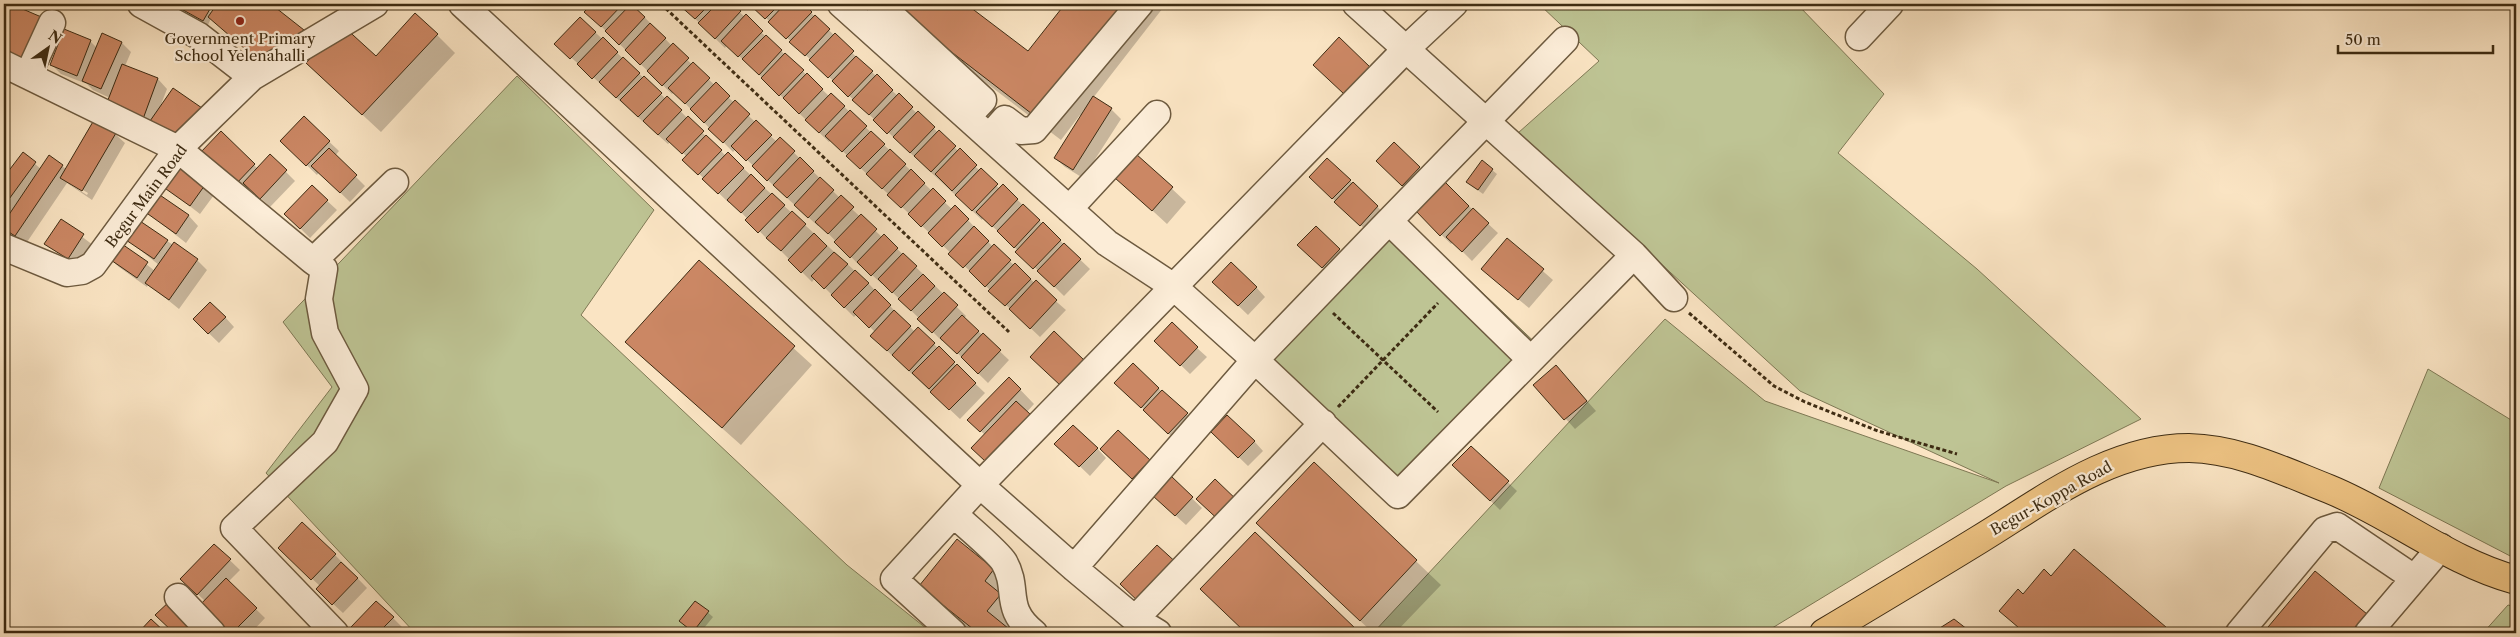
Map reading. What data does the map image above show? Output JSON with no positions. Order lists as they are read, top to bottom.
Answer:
{
  "streets": {
    "main road": ["Begur-Koppa Road"],
    "street": ["Begur Main Road"]
  },
  "places": ["Government Primary School Yelenahalli"],
  "scale_bar": "50 m",
  "north": "top right"
}
